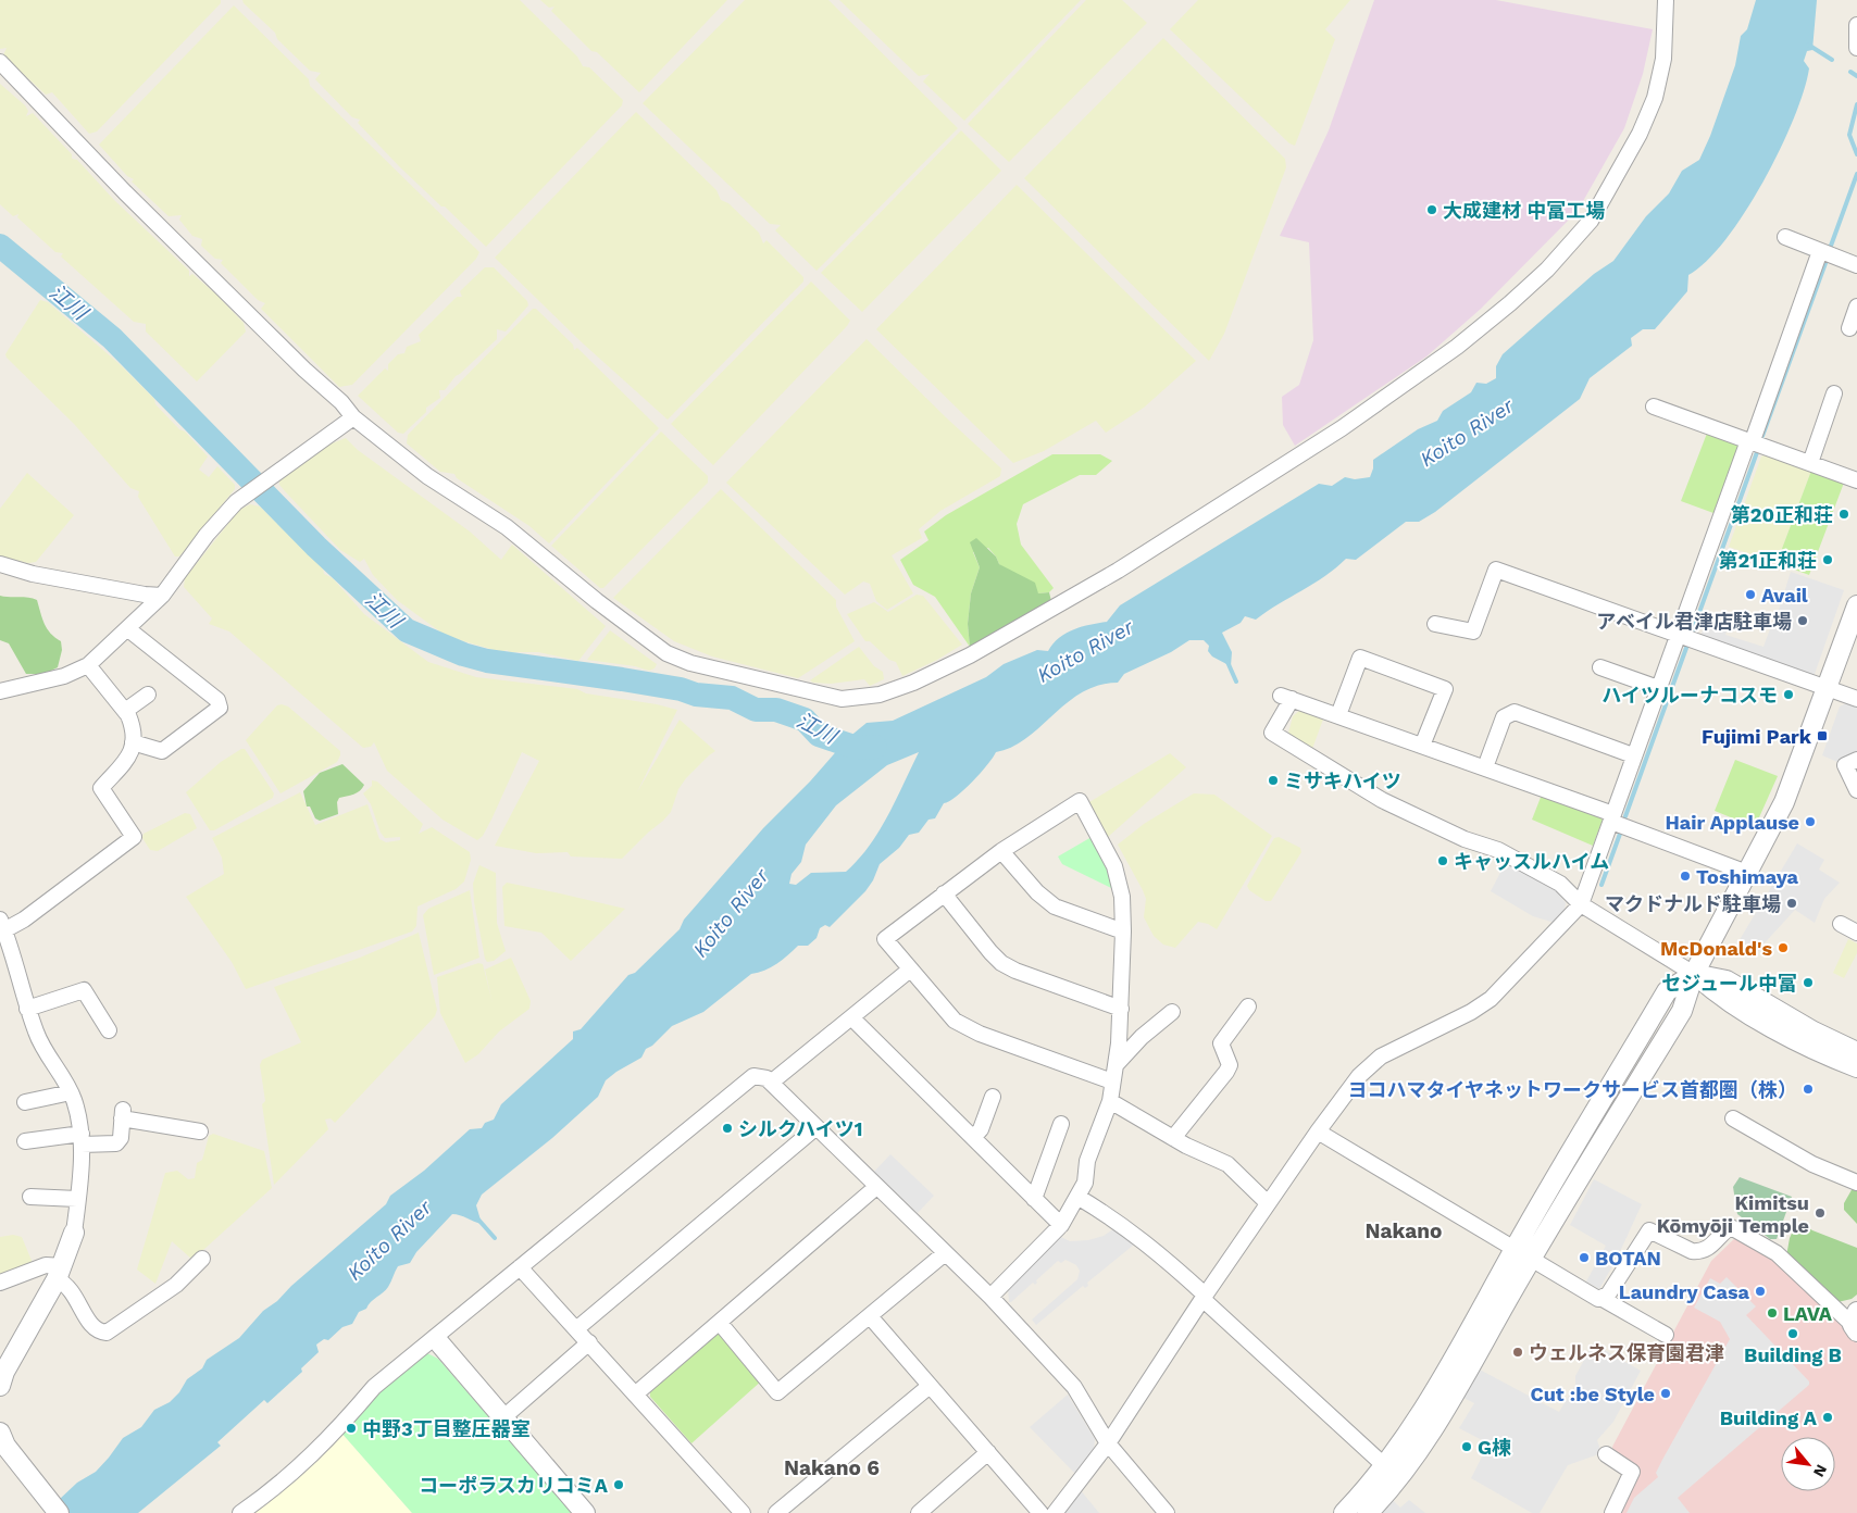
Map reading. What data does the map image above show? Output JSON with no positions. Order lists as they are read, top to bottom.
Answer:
{
  "districts": ["Nakano", "Nakano 6"],
  "water": ["江川", "Koito River"],
  "places": {
    "other": [
      "大成建材 中富工場",
      "第20正和荘",
      "第21正和荘",
      "Avail",
      "アベイル君津店駐車場",
      "ハイツルーナコスモ",
      "ミサキハイツ",
      "Hair Applause",
      "キャッスルハイム",
      "Toshimaya",
      "マクドナルド駐車場",
      "McDonald's",
      "セジュール中富",
      "ヨコハマタイヤネットワークサービス首都圏（株）",
      "シルクハイツ1",
      "Kimitsu Kōmyōji Temple",
      "BOTAN",
      "Laundry Casa",
      "LAVA",
      "Building B",
      "ウェルネス保育園君津",
      "Cut :be Style",
      "Building A",
      "中野3丁目整圧器室",
      "G棟",
      "コーポラスカリコミA"
    ],
    "transit": ["Fujimi Park"]
  },
  "north": "bottom right"
}
